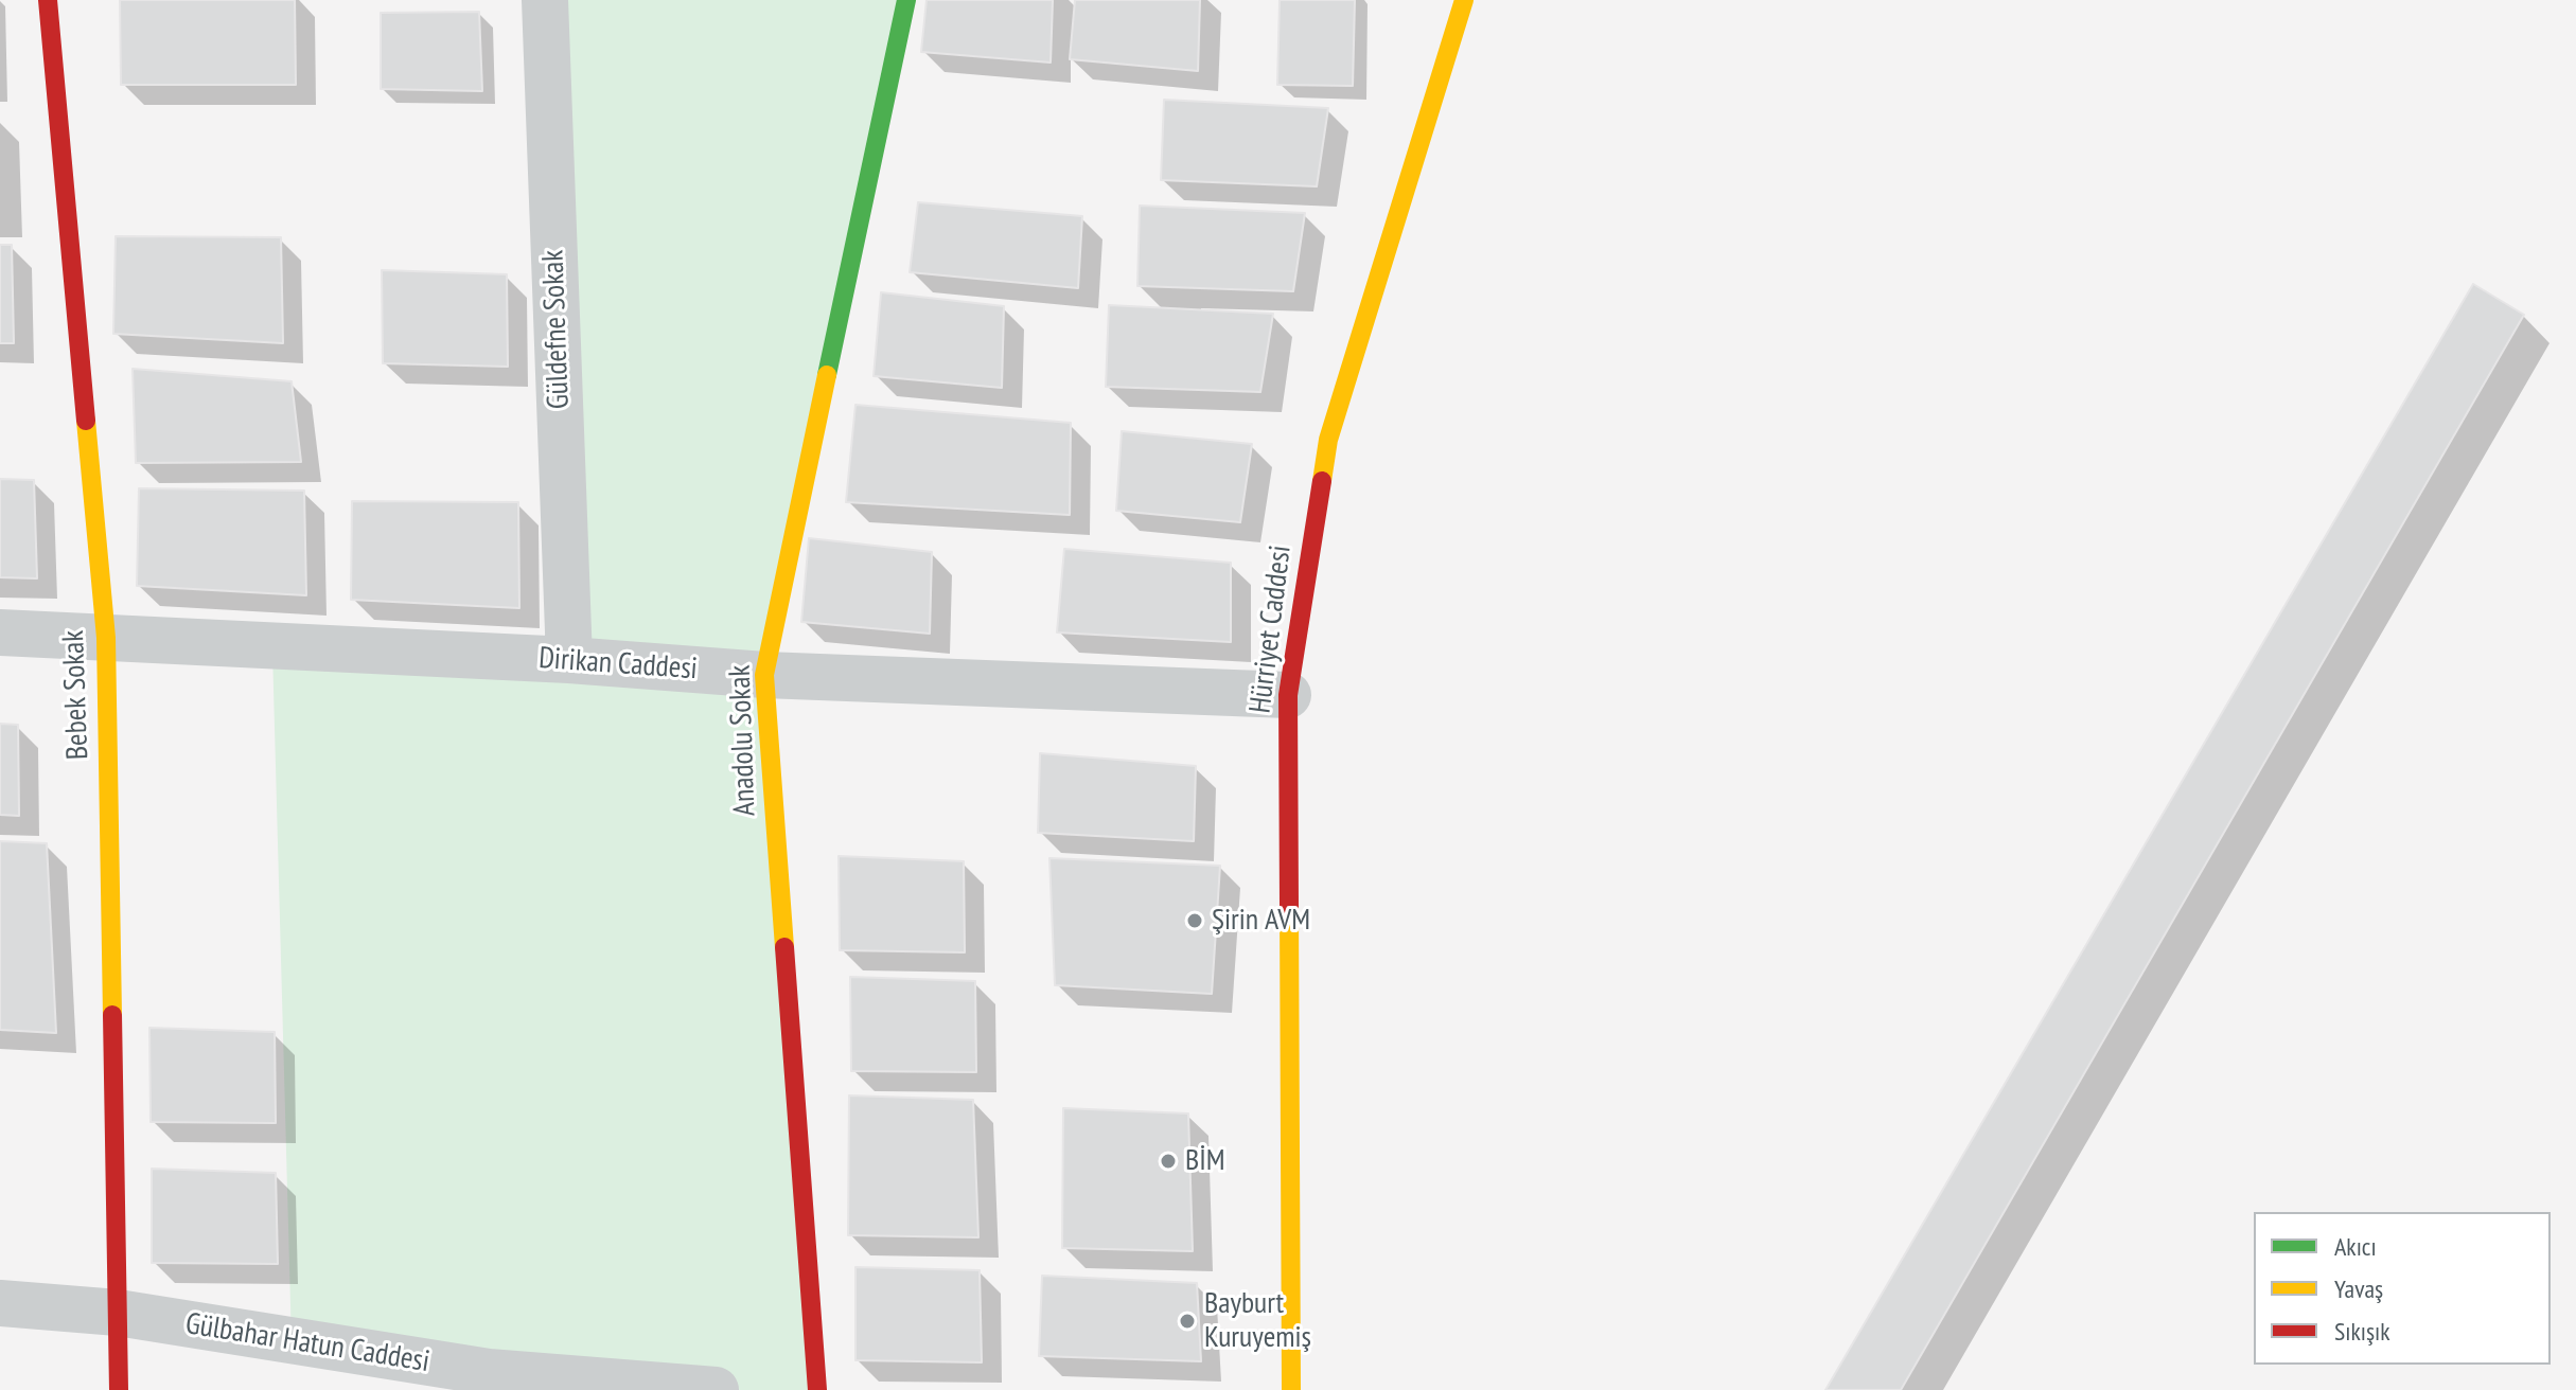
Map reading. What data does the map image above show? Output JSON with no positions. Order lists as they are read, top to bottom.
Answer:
{
  "streets": {
    "street": [
      "Güldefne Sokak",
      "Hürriyet Caddesi",
      "Dirikan Caddesi",
      "Bebek Sokak",
      "Anadolu Sokak",
      "Gülbahar Hatun Caddesi"
    ]
  },
  "crossings": [
    ["Güldefne Sokak", "Dirikan Caddesi"],
    ["Hürriyet Caddesi", "Dirikan Caddesi"],
    ["Dirikan Caddesi", "Bebek Sokak"],
    ["Dirikan Caddesi", "Anadolu Sokak"],
    ["Bebek Sokak", "Gülbahar Hatun Caddesi"]
  ],
  "places": ["Şirin AVM", "BİM", "Bayburt Kuruyemiş"],
  "legend": ["Akıcı", "Yavaş", "Sıkışık"]
}
